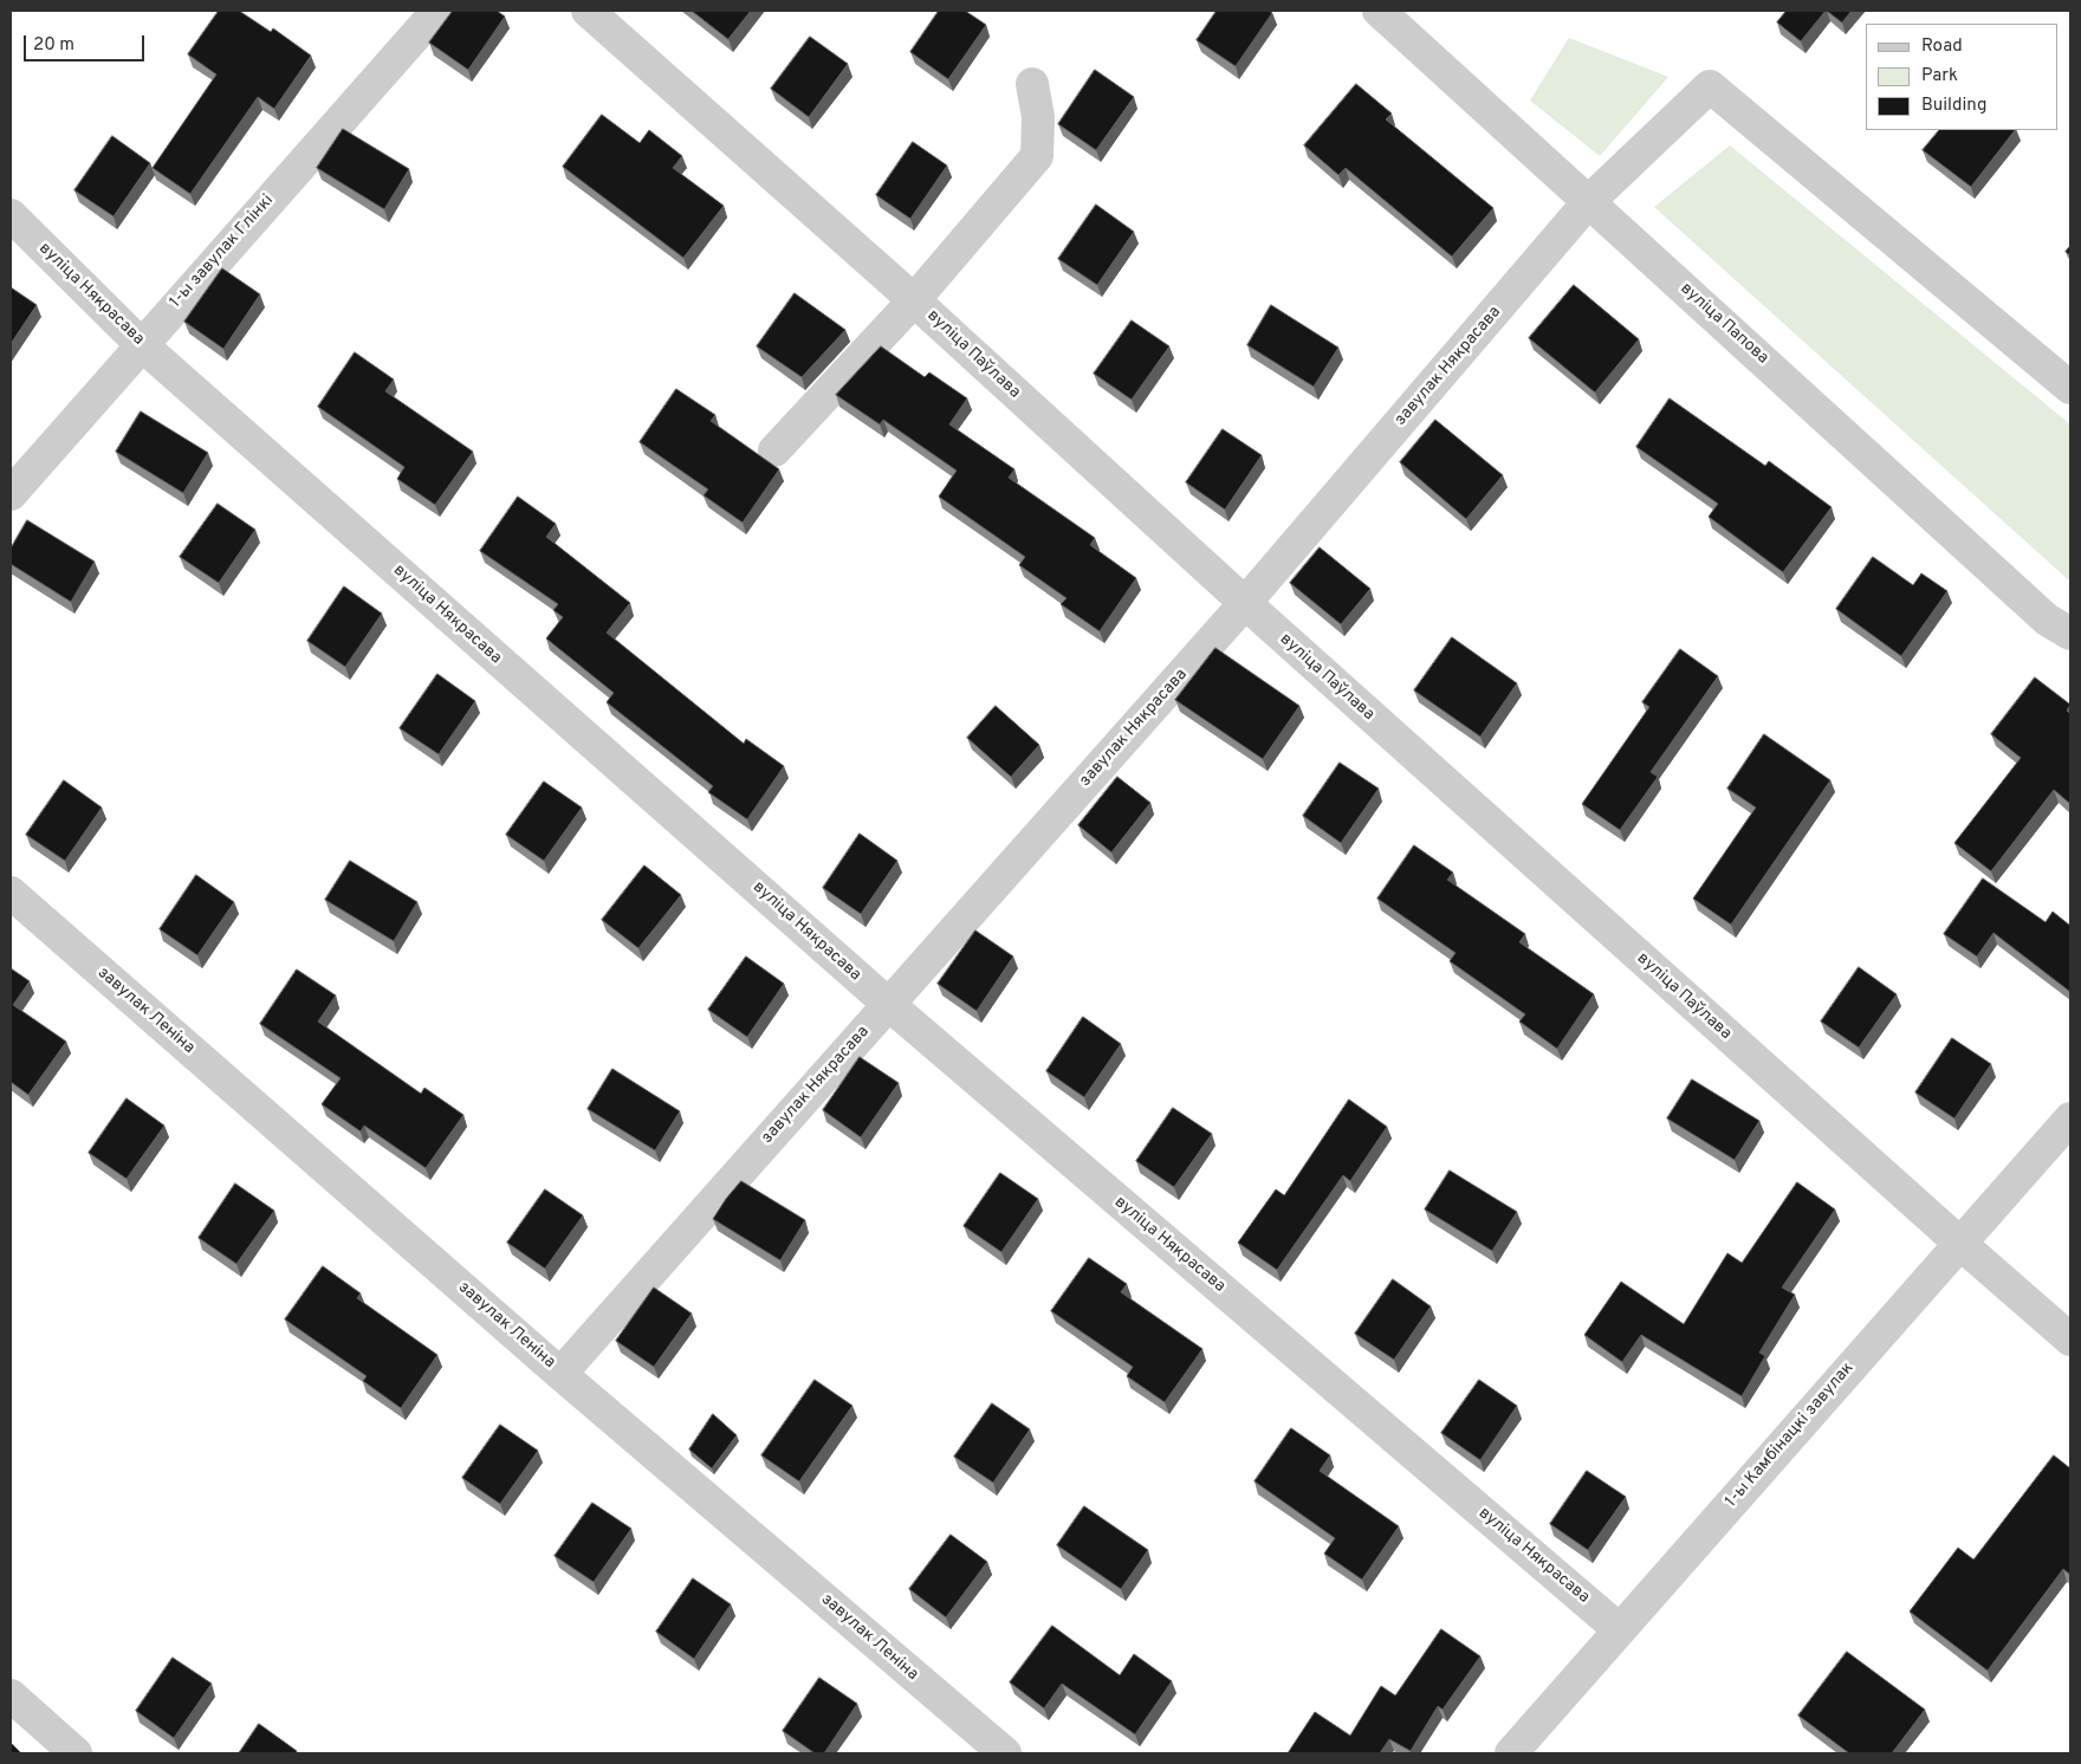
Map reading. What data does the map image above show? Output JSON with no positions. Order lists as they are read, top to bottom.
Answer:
{
  "streets": {
    "street": [
      "1-ы завулак Глінкі",
      "вуліца Някрасава",
      "вуліца Папова",
      "вуліца Паўлава",
      "завулак Някрасава",
      "завулак Леніна",
      "1-ы Камбінацкі завулак"
    ]
  },
  "crossings": [
    ["1-ы завулак Глінкі", "вуліца Някрасава"],
    ["вуліца Някрасава", "завулак Някрасава"],
    ["вуліца Някрасава", "1-ы Камбінацкі завулак"],
    ["вуліца Папова", "завулак Някрасава"],
    ["вуліца Паўлава", "завулак Някрасава"],
    ["вуліца Паўлава", "1-ы Камбінацкі завулак"],
    ["завулак Някрасава", "завулак Леніна"]
  ],
  "legend": ["Road", "Park", "Building"],
  "scale_bar": "20 m"
}
